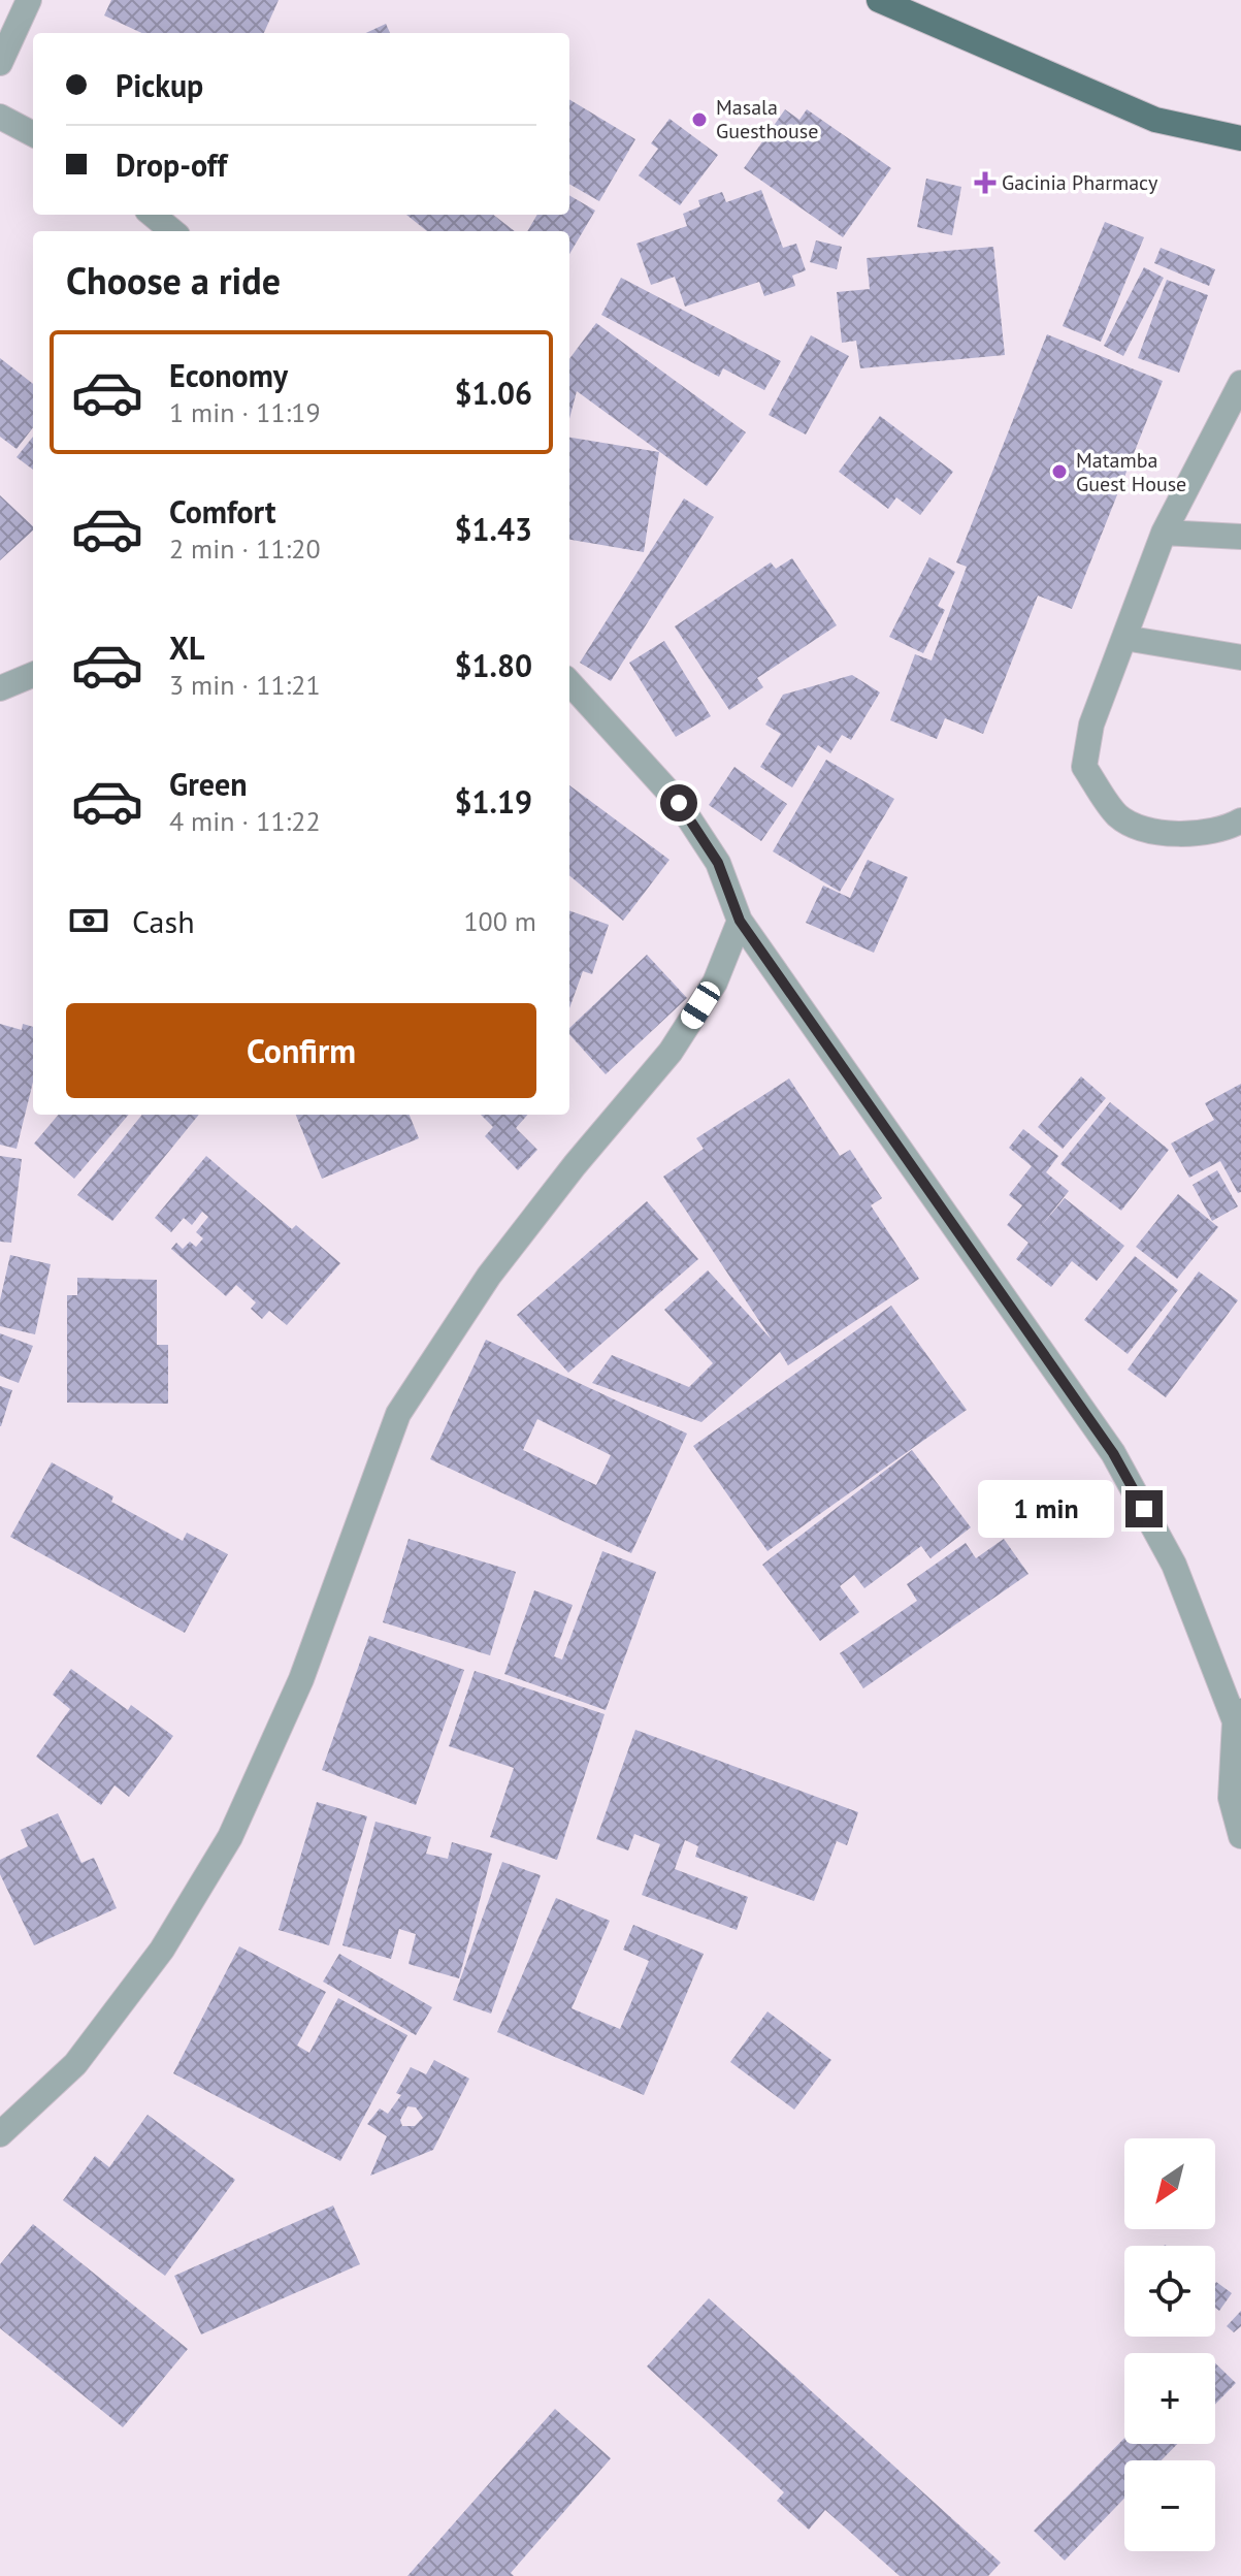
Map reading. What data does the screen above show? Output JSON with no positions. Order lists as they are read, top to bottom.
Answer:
{
  "places": {
    "other": ["Masala Guesthouse", "Matamba Guest House"],
    "health": ["Gacinia Pharmacy"]
  },
  "north": "bottom left",
  "page": {
    "banner": ["Pickup", "Drop-off"],
    "heading": "Choose a ride",
    "list": [
      {
        "name": "Economy",
        "note": "1 min · 11:19",
        "value": "$1.06"
      },
      {
        "name": "Comfort",
        "note": "2 min · 11:20",
        "value": "$1.43"
      },
      {
        "name": "XL",
        "note": "3 min · 11:21",
        "value": "$1.80"
      },
      {
        "name": "Green",
        "note": "4 min · 11:22",
        "value": "$1.19"
      }
    ],
    "pay": ["Cash", "100 m"],
    "buttons": "Confirm",
    "bubble": "1 min",
    "map_buttons": ["+", "−"]
  }
}
